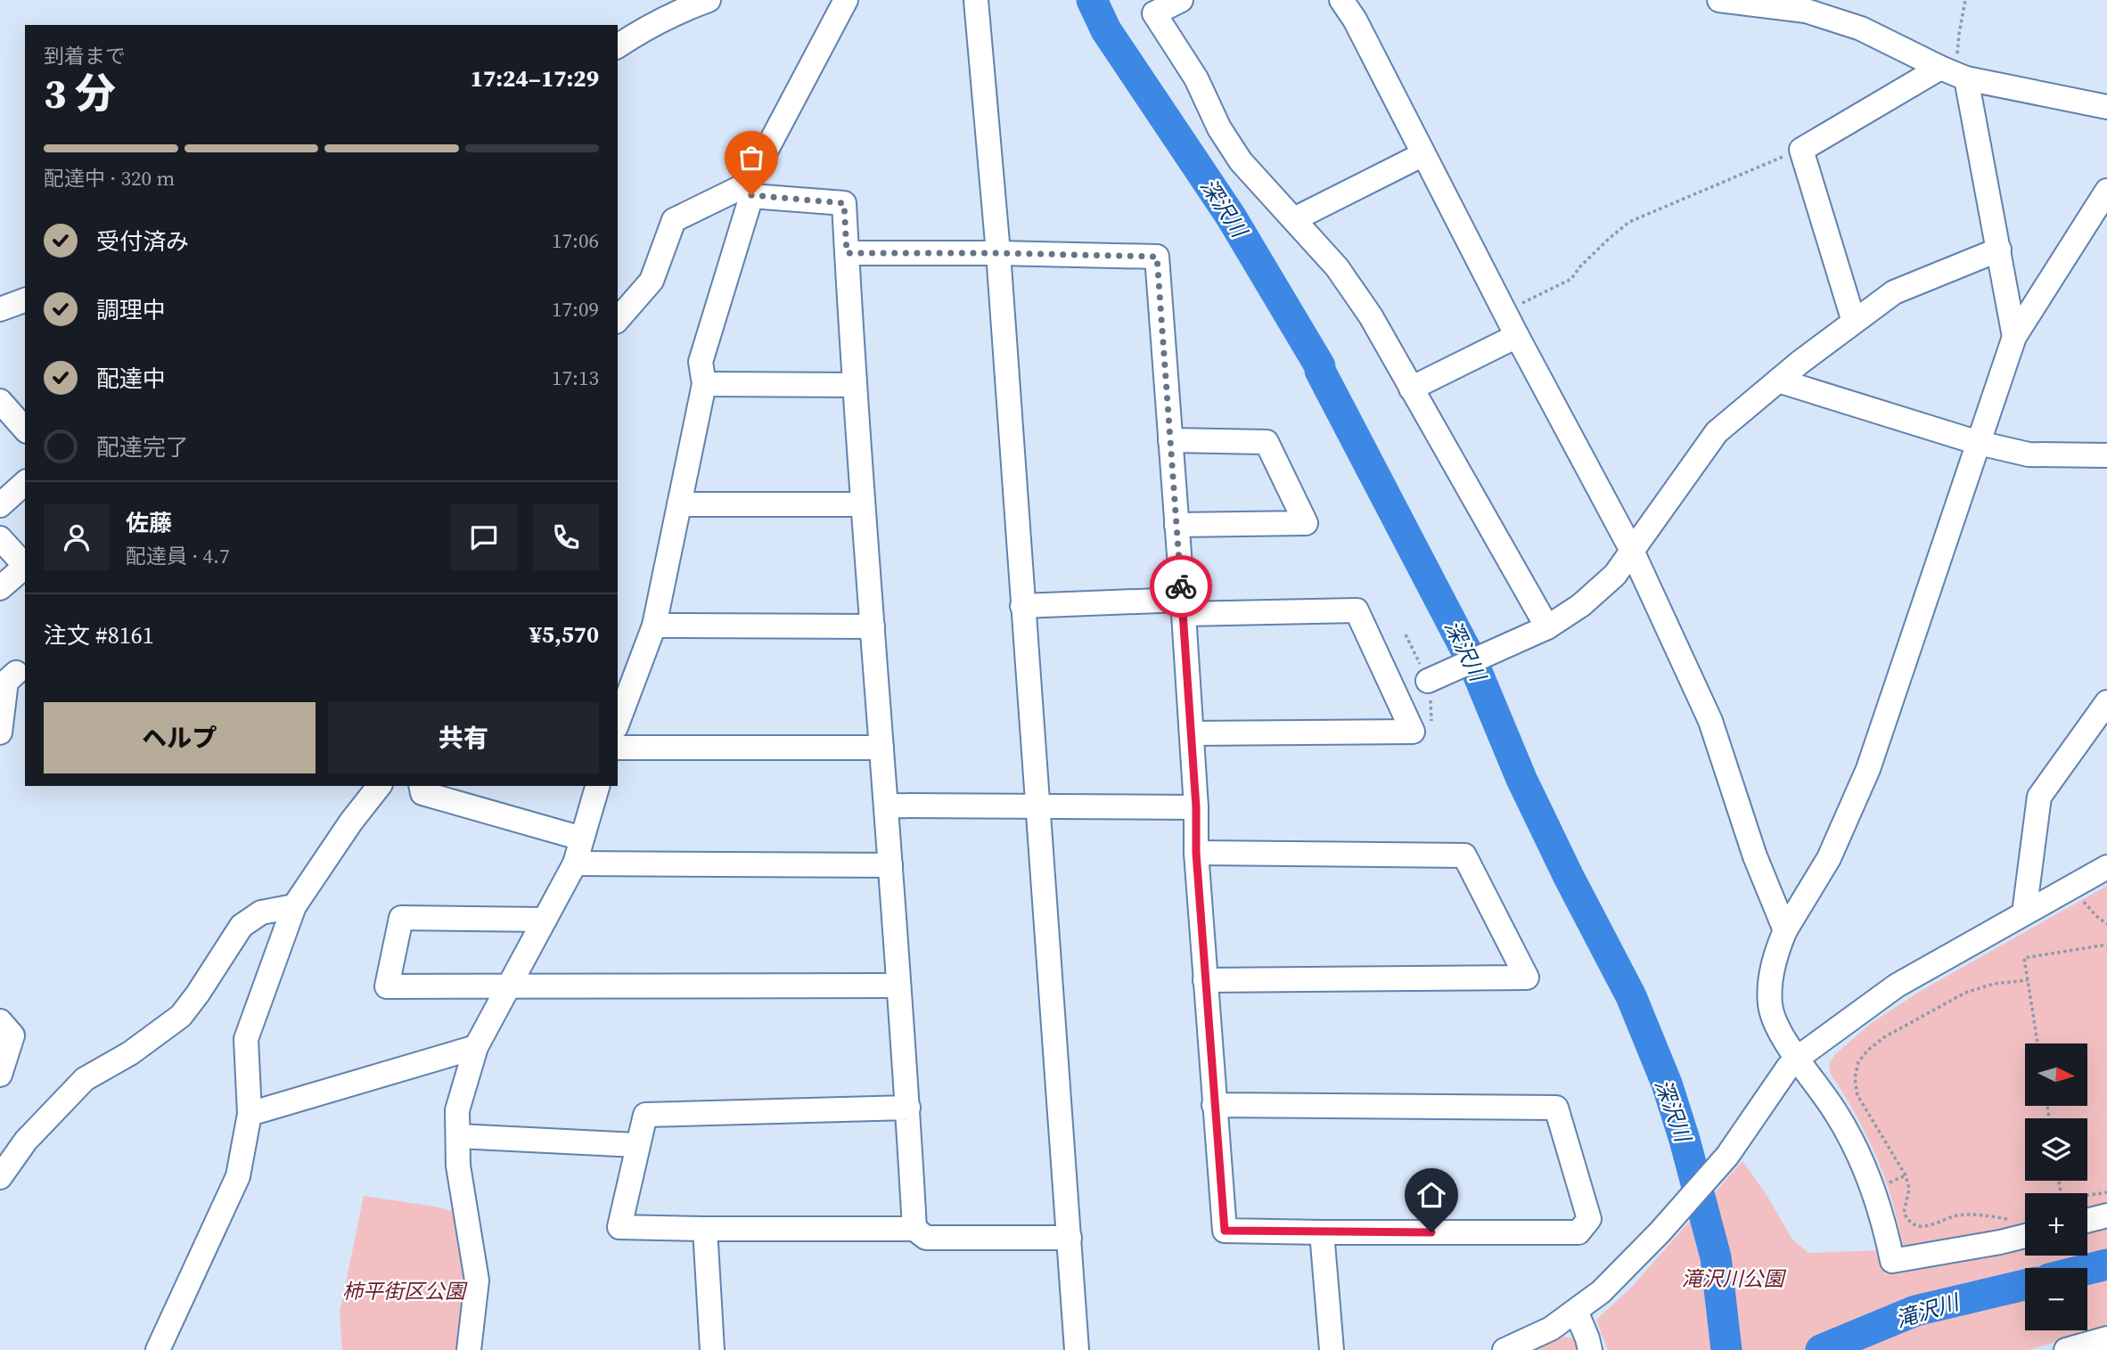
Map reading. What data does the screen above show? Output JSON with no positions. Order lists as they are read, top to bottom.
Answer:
{
  "water": ["深沢川", "滝沢川"],
  "parks": ["滝沢川公園", "柿平街区公園"],
  "north": "right",
  "page": {
    "heading": ["3 分", "到着まで", "17:24–17:29"],
    "panel": [
      "佐藤",
      "配達員 · 4.7",
      "注文 #8161",
      "¥5,570"
    ],
    "bar": "配達中 · 320 m",
    "list": [
      ["受付済み", "17:06"],
      ["調理中", "17:09"],
      ["配達中", "17:13"],
      "配達完了"
    ],
    "buttons": ["ヘルプ", "共有"],
    "map_buttons": ["+", "−"]
  }
}
